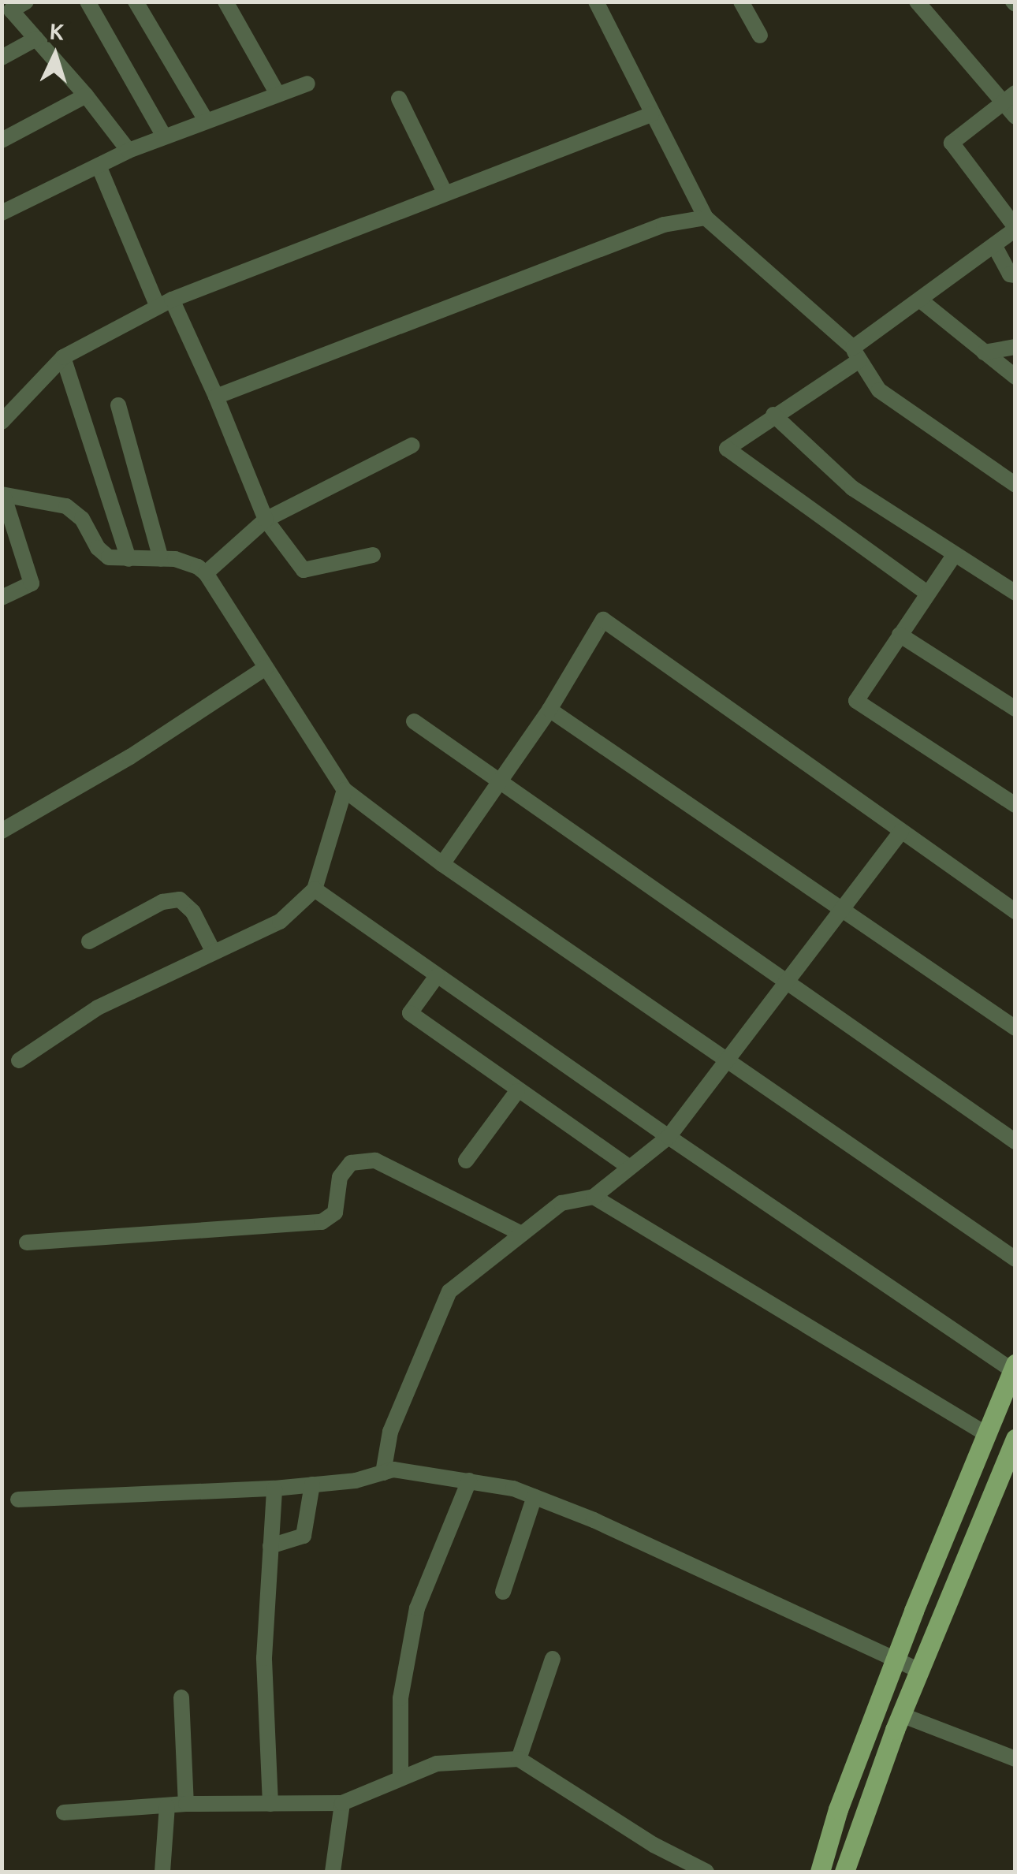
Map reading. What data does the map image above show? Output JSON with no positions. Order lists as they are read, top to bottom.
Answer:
{
  "north": "top"
}
